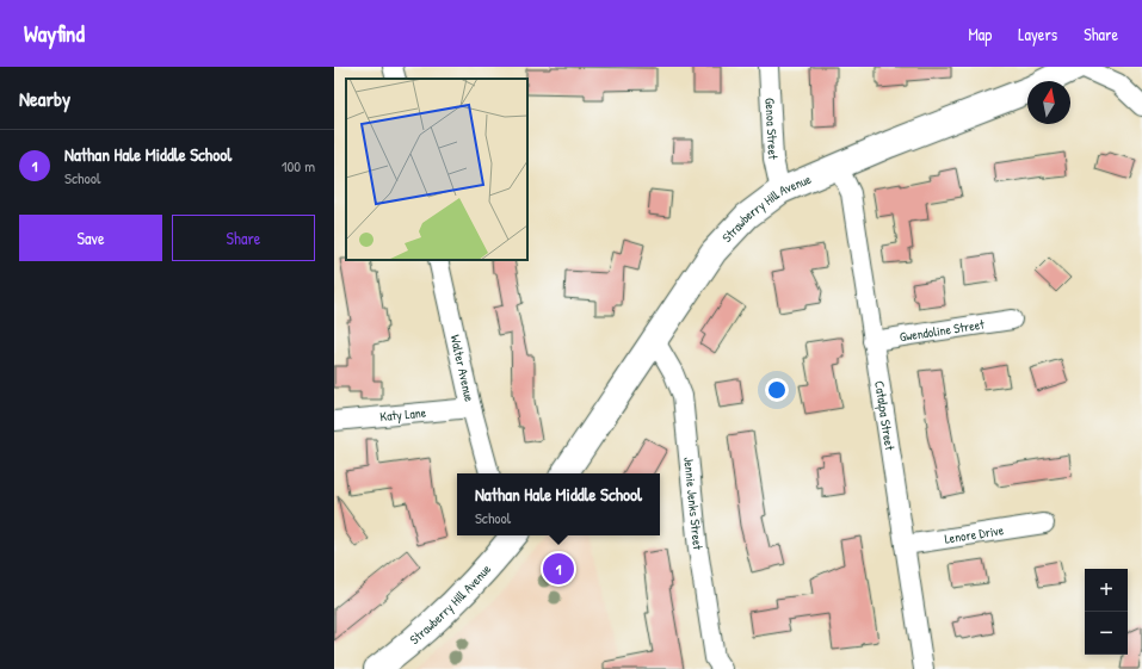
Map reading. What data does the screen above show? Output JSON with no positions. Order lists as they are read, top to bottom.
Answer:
{
  "streets": {
    "main road": ["Strawberry Hill Avenue"],
    "street": [
      "Genoa Street",
      "Gwendoline Street",
      "Walter Avenue",
      "Katy Lane",
      "Catalpa Street",
      "Jennie Jenks Street",
      "Lenore Drive"
    ]
  },
  "crossings": [
    ["Genoa Street", "Strawberry Hill Avenue"],
    ["Strawberry Hill Avenue", "Catalpa Street"],
    ["Strawberry Hill Avenue", "Jennie Jenks Street"],
    ["Gwendoline Street", "Catalpa Street"],
    ["Walter Avenue", "Katy Lane"],
    ["Catalpa Street", "Lenore Drive"]
  ],
  "north": "top",
  "page": {
    "header": "Wayfind",
    "nav": ["Map", "Layers", "Share"],
    "heading": "Nearby",
    "list": [
      {
        "mark": "1",
        "name": "Nathan Hale Middle School",
        "note": "School",
        "value": "100 m"
      }
    ],
    "buttons": ["Save", "Share"],
    "popup": ["Nathan Hale Middle School", "School"],
    "pins": "1",
    "map_buttons": ["+", "−"]
  }
}
